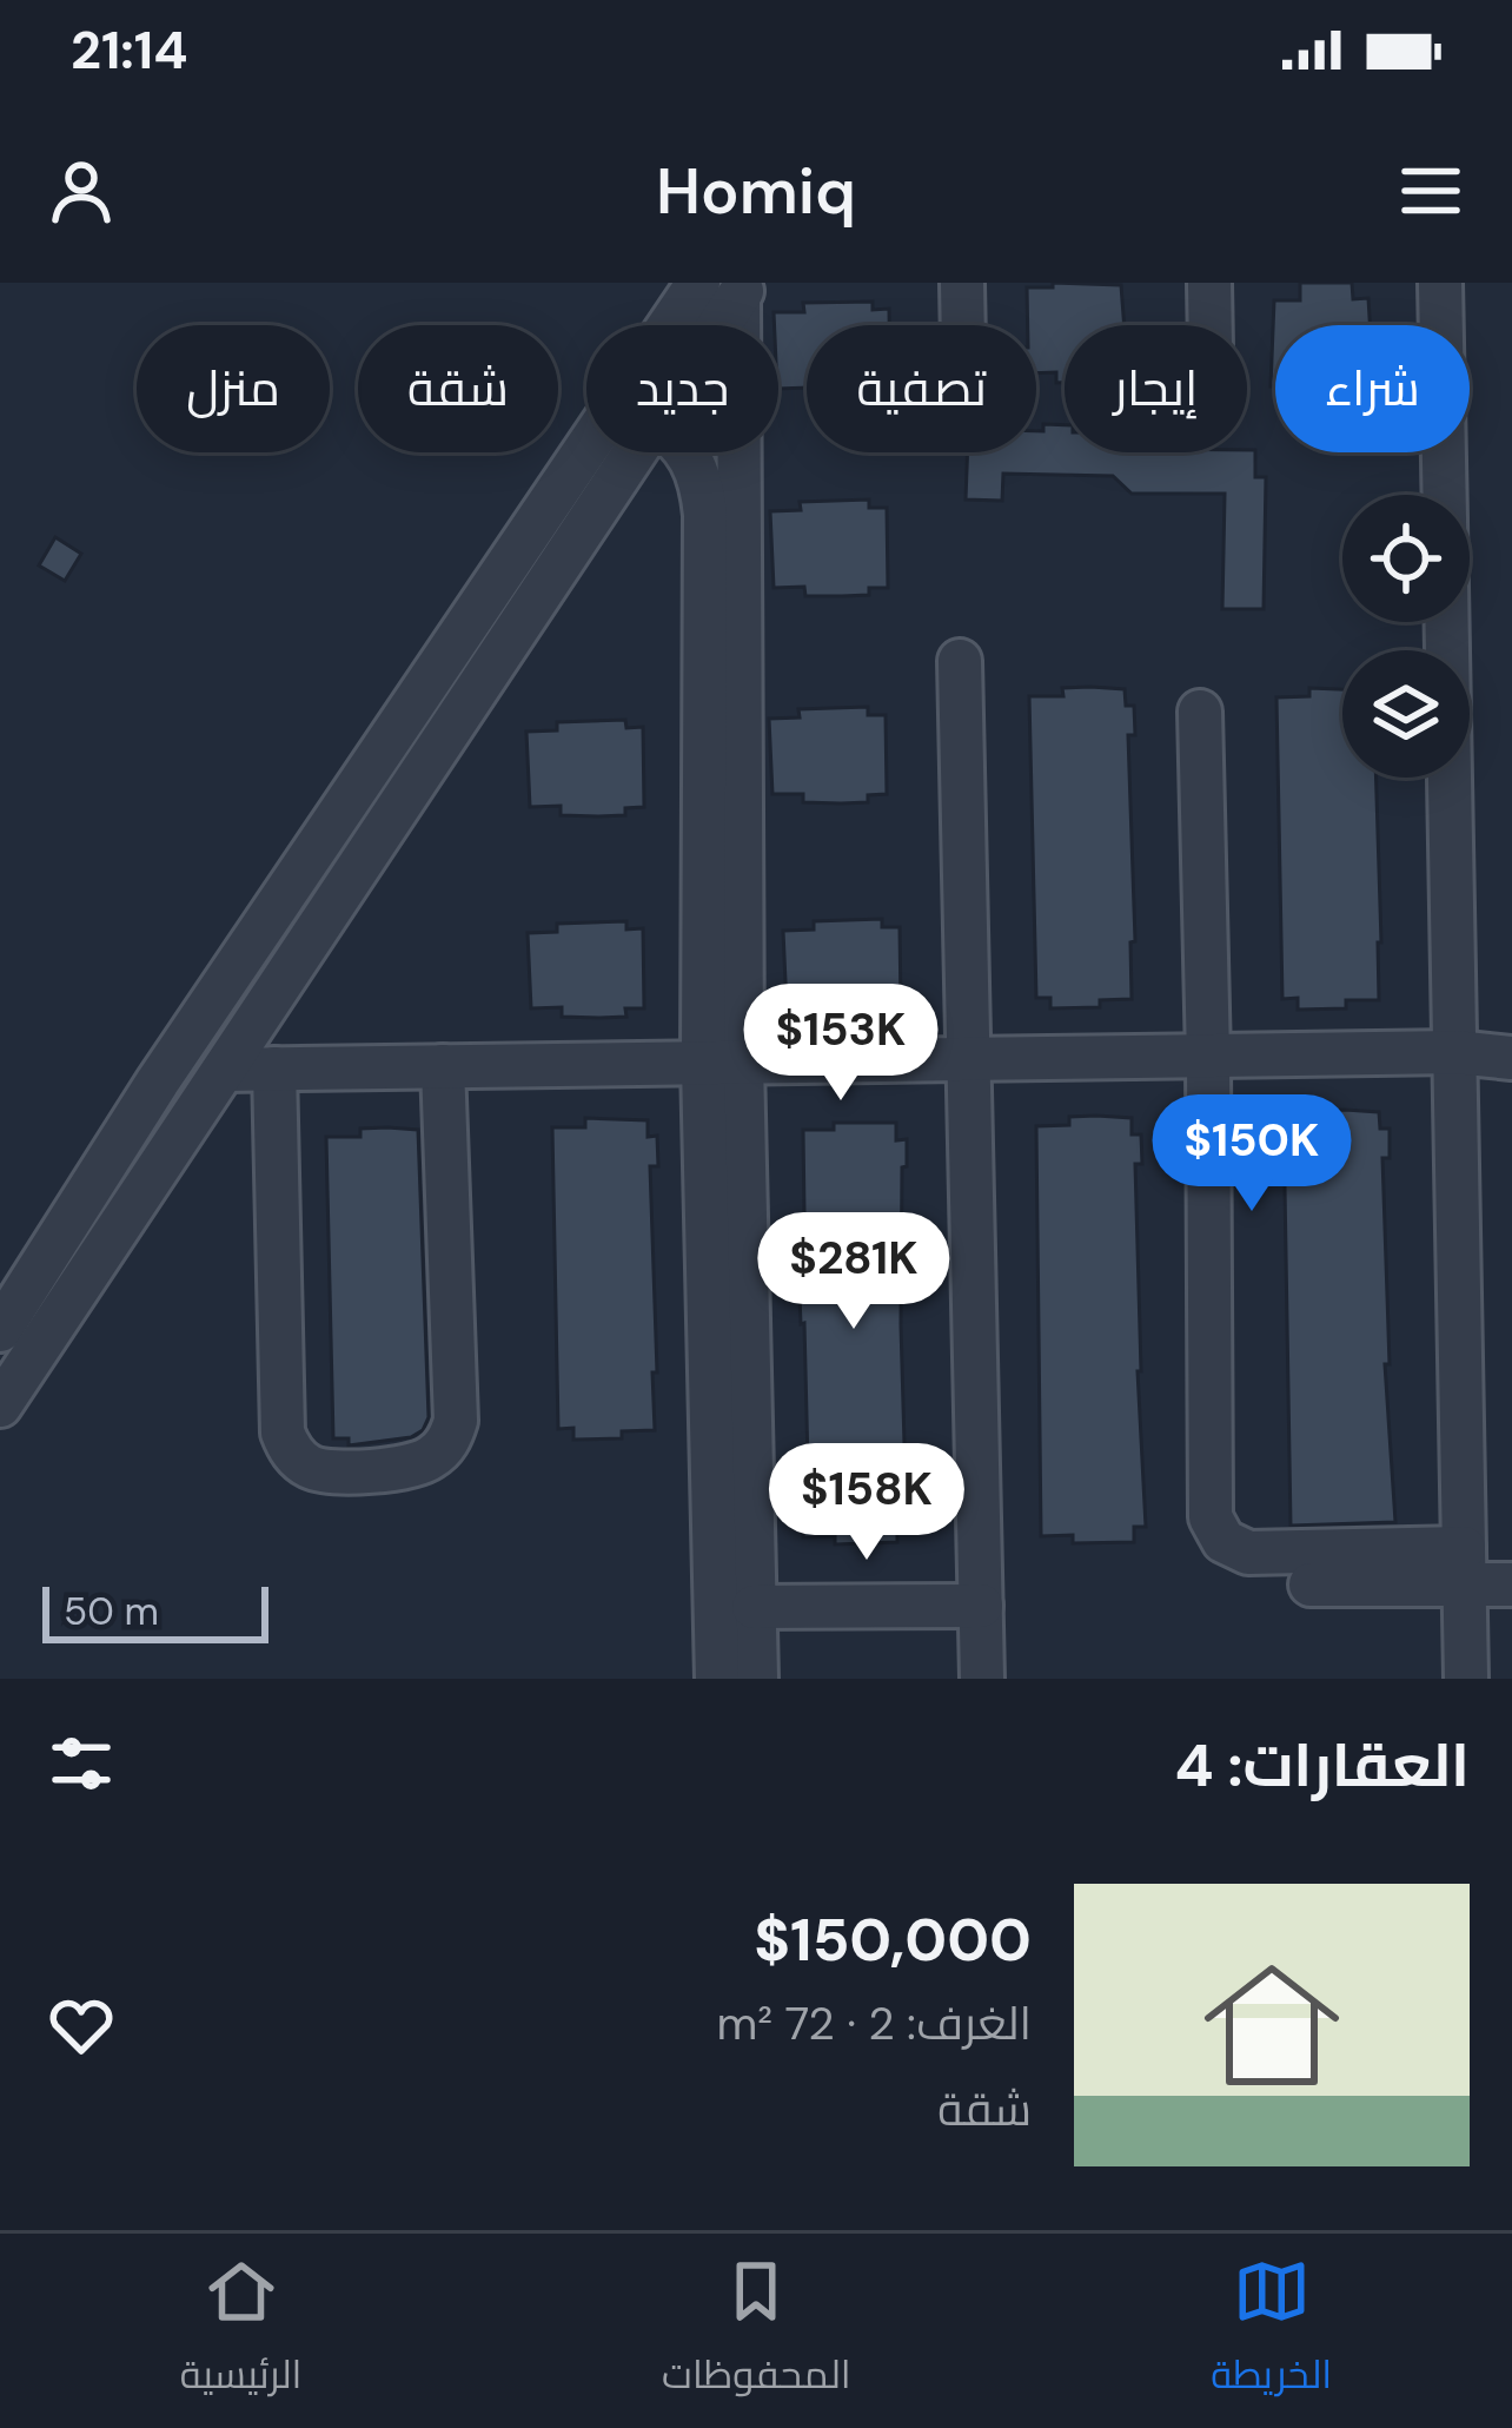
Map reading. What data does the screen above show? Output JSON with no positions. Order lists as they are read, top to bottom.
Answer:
{
  "scale_bar": "50 m",
  "page": {
    "status": "21:14",
    "header": "Homiq",
    "chip": [
      "شراء",
      "إيجار",
      "تصفية",
      "جديد",
      "شقة",
      "منزل"
    ],
    "price": [
      "$153K",
      "$150K",
      "$281K",
      "$158K"
    ],
    "scale": "50 m",
    "heading": "العقارات: 4",
    "list": [
      {
        "name": "$150,000",
        "note": "الغرف: 2 · 72 m² · شقة"
      }
    ],
    "tabs": ["الخريطة", "المحفوظات", "الرئيسية"]
  }
}
